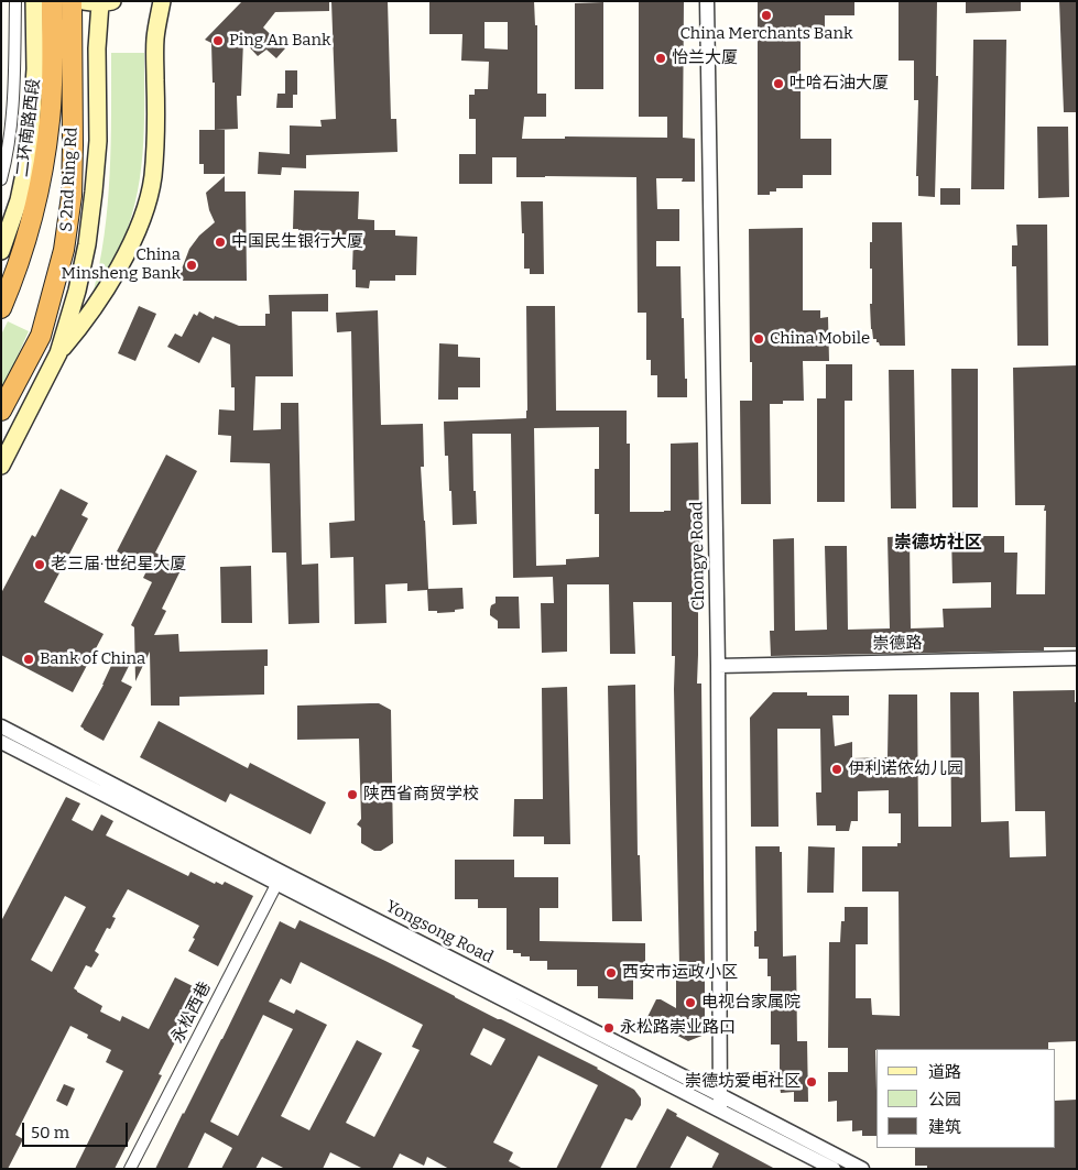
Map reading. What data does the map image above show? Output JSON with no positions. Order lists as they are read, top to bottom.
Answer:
{
  "streets": {
    "highway": ["S 2nd Ring Rd"],
    "main road": ["二环南路西段"],
    "street": [
      "Chongye Road",
      "崇德路",
      "Yongsong Road",
      "永松西巷"
    ]
  },
  "crossings": [
    ["Chongye Road", "崇德路"],
    ["Chongye Road", "Yongsong Road"],
    ["Yongsong Road", "永松西巷"]
  ],
  "districts": ["崇德坊社区"],
  "places": [
    "China Merchants Bank",
    "Ping An Bank",
    "怡兰大厦",
    "吐哈石油大厦",
    "中国民生银行大厦",
    "China Minsheng Bank",
    "China Mobile",
    "老三届·世纪星大厦",
    "Bank of China",
    "伊利诺依幼儿园",
    "陕西省商贸学校",
    "西安市运政小区",
    "电视台家属院",
    "永松路崇业路口",
    "崇德坊爱电社区"
  ],
  "legend": ["道路", "公园", "建筑"],
  "scale_bar": "50 m"
}
